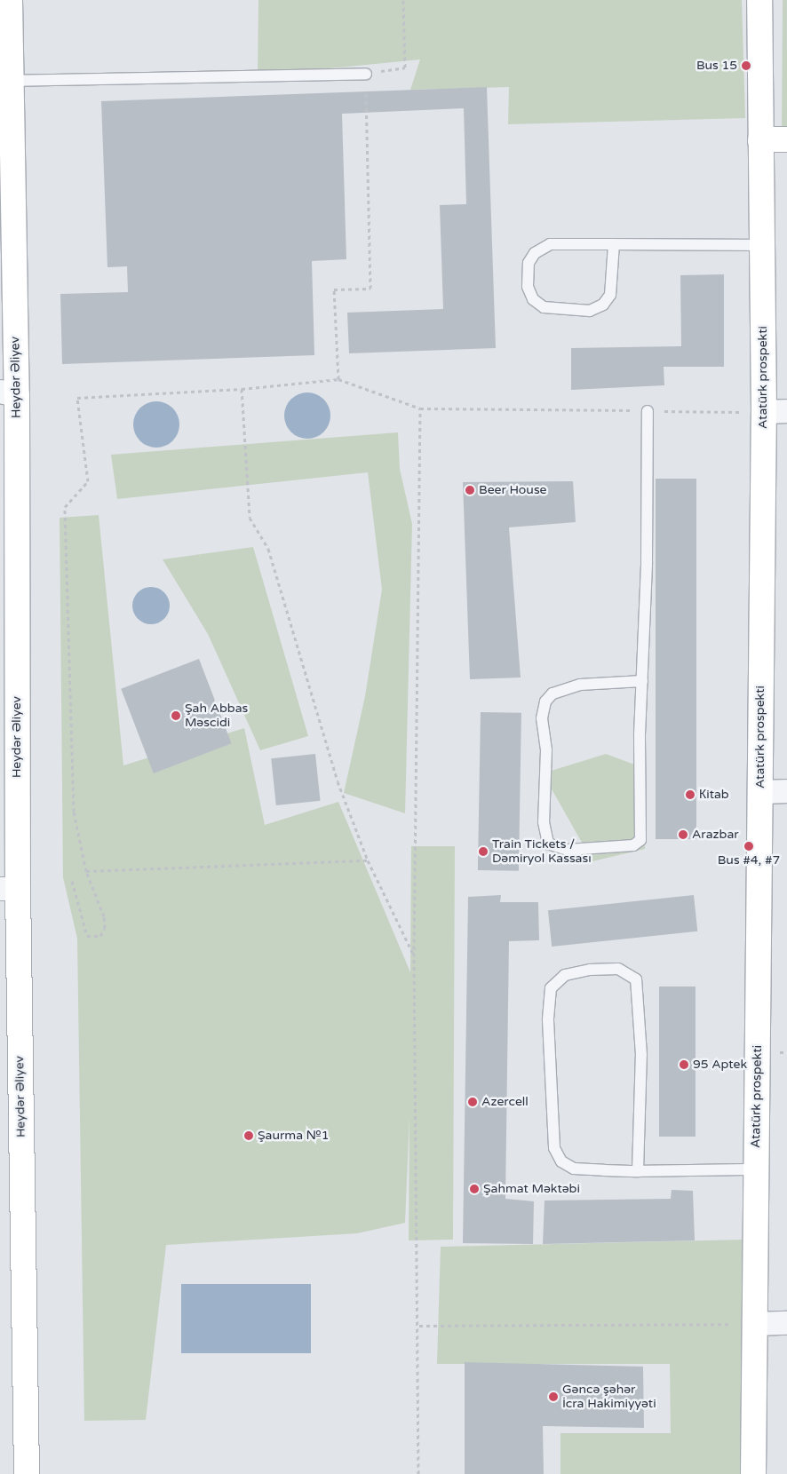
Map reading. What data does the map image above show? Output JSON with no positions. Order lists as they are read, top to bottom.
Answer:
{
  "streets": {
    "main road": ["Heydər Əliyev", "Atatürk prospekti"]
  },
  "places": [
    "Bus 15",
    "Beer House",
    "Şah Abbas Məscidi",
    "Кitab",
    "Arazbar",
    "Bus #4, #7",
    "Train Tickets / Dəmiryol Kassası",
    "95 Aptek",
    "Azercell",
    "Şaurma №1",
    "Şahmat Məktəbi",
    "Gəncə şəhər İcra Hakimiyyəti"
  ]
}
